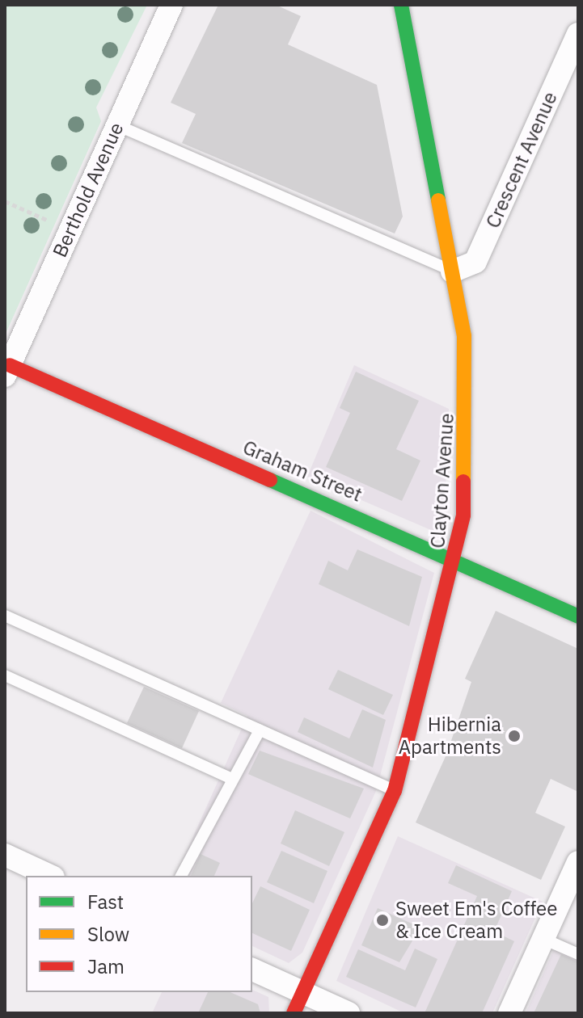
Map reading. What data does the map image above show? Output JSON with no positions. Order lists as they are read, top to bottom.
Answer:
{
  "streets": {
    "street": [
      "Crescent Avenue",
      "Berthold Avenue",
      "Graham Street",
      "Clayton Avenue"
    ]
  },
  "crossings": [
    ["Crescent Avenue", "Clayton Avenue"],
    ["Berthold Avenue", "Graham Street"],
    ["Graham Street", "Clayton Avenue"]
  ],
  "places": ["Hibernia Apartments", "Sweet Em's Coffee & Ice Cream"],
  "legend": ["Fast", "Slow", "Jam"]
}
